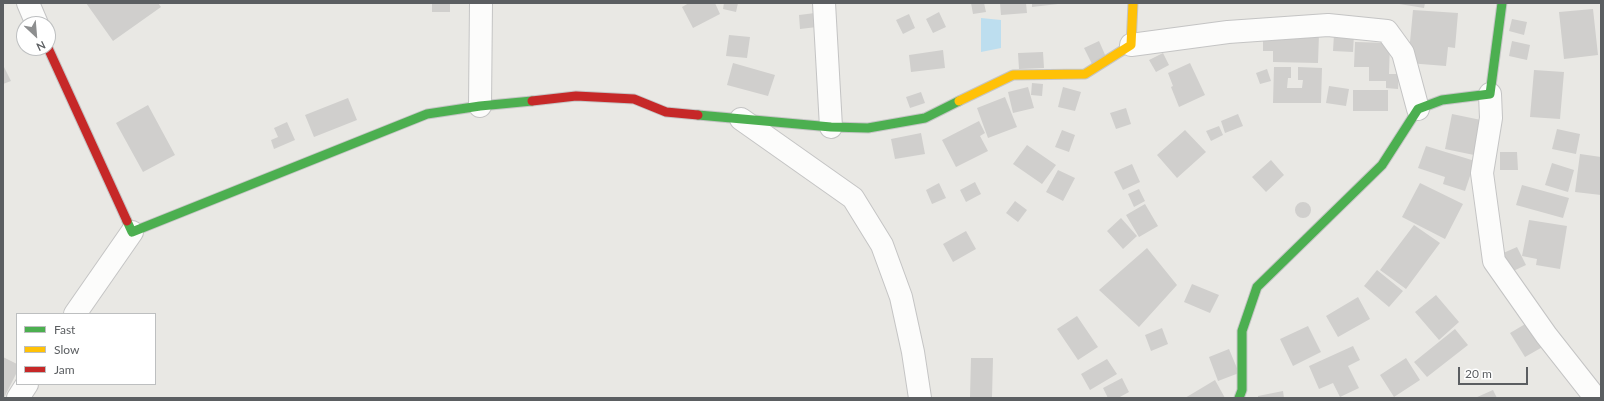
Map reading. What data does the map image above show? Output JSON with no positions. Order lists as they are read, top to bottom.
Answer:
{
  "legend": ["Fast", "Slow", "Jam"],
  "scale_bar": "20 m",
  "north": "bottom right"
}
